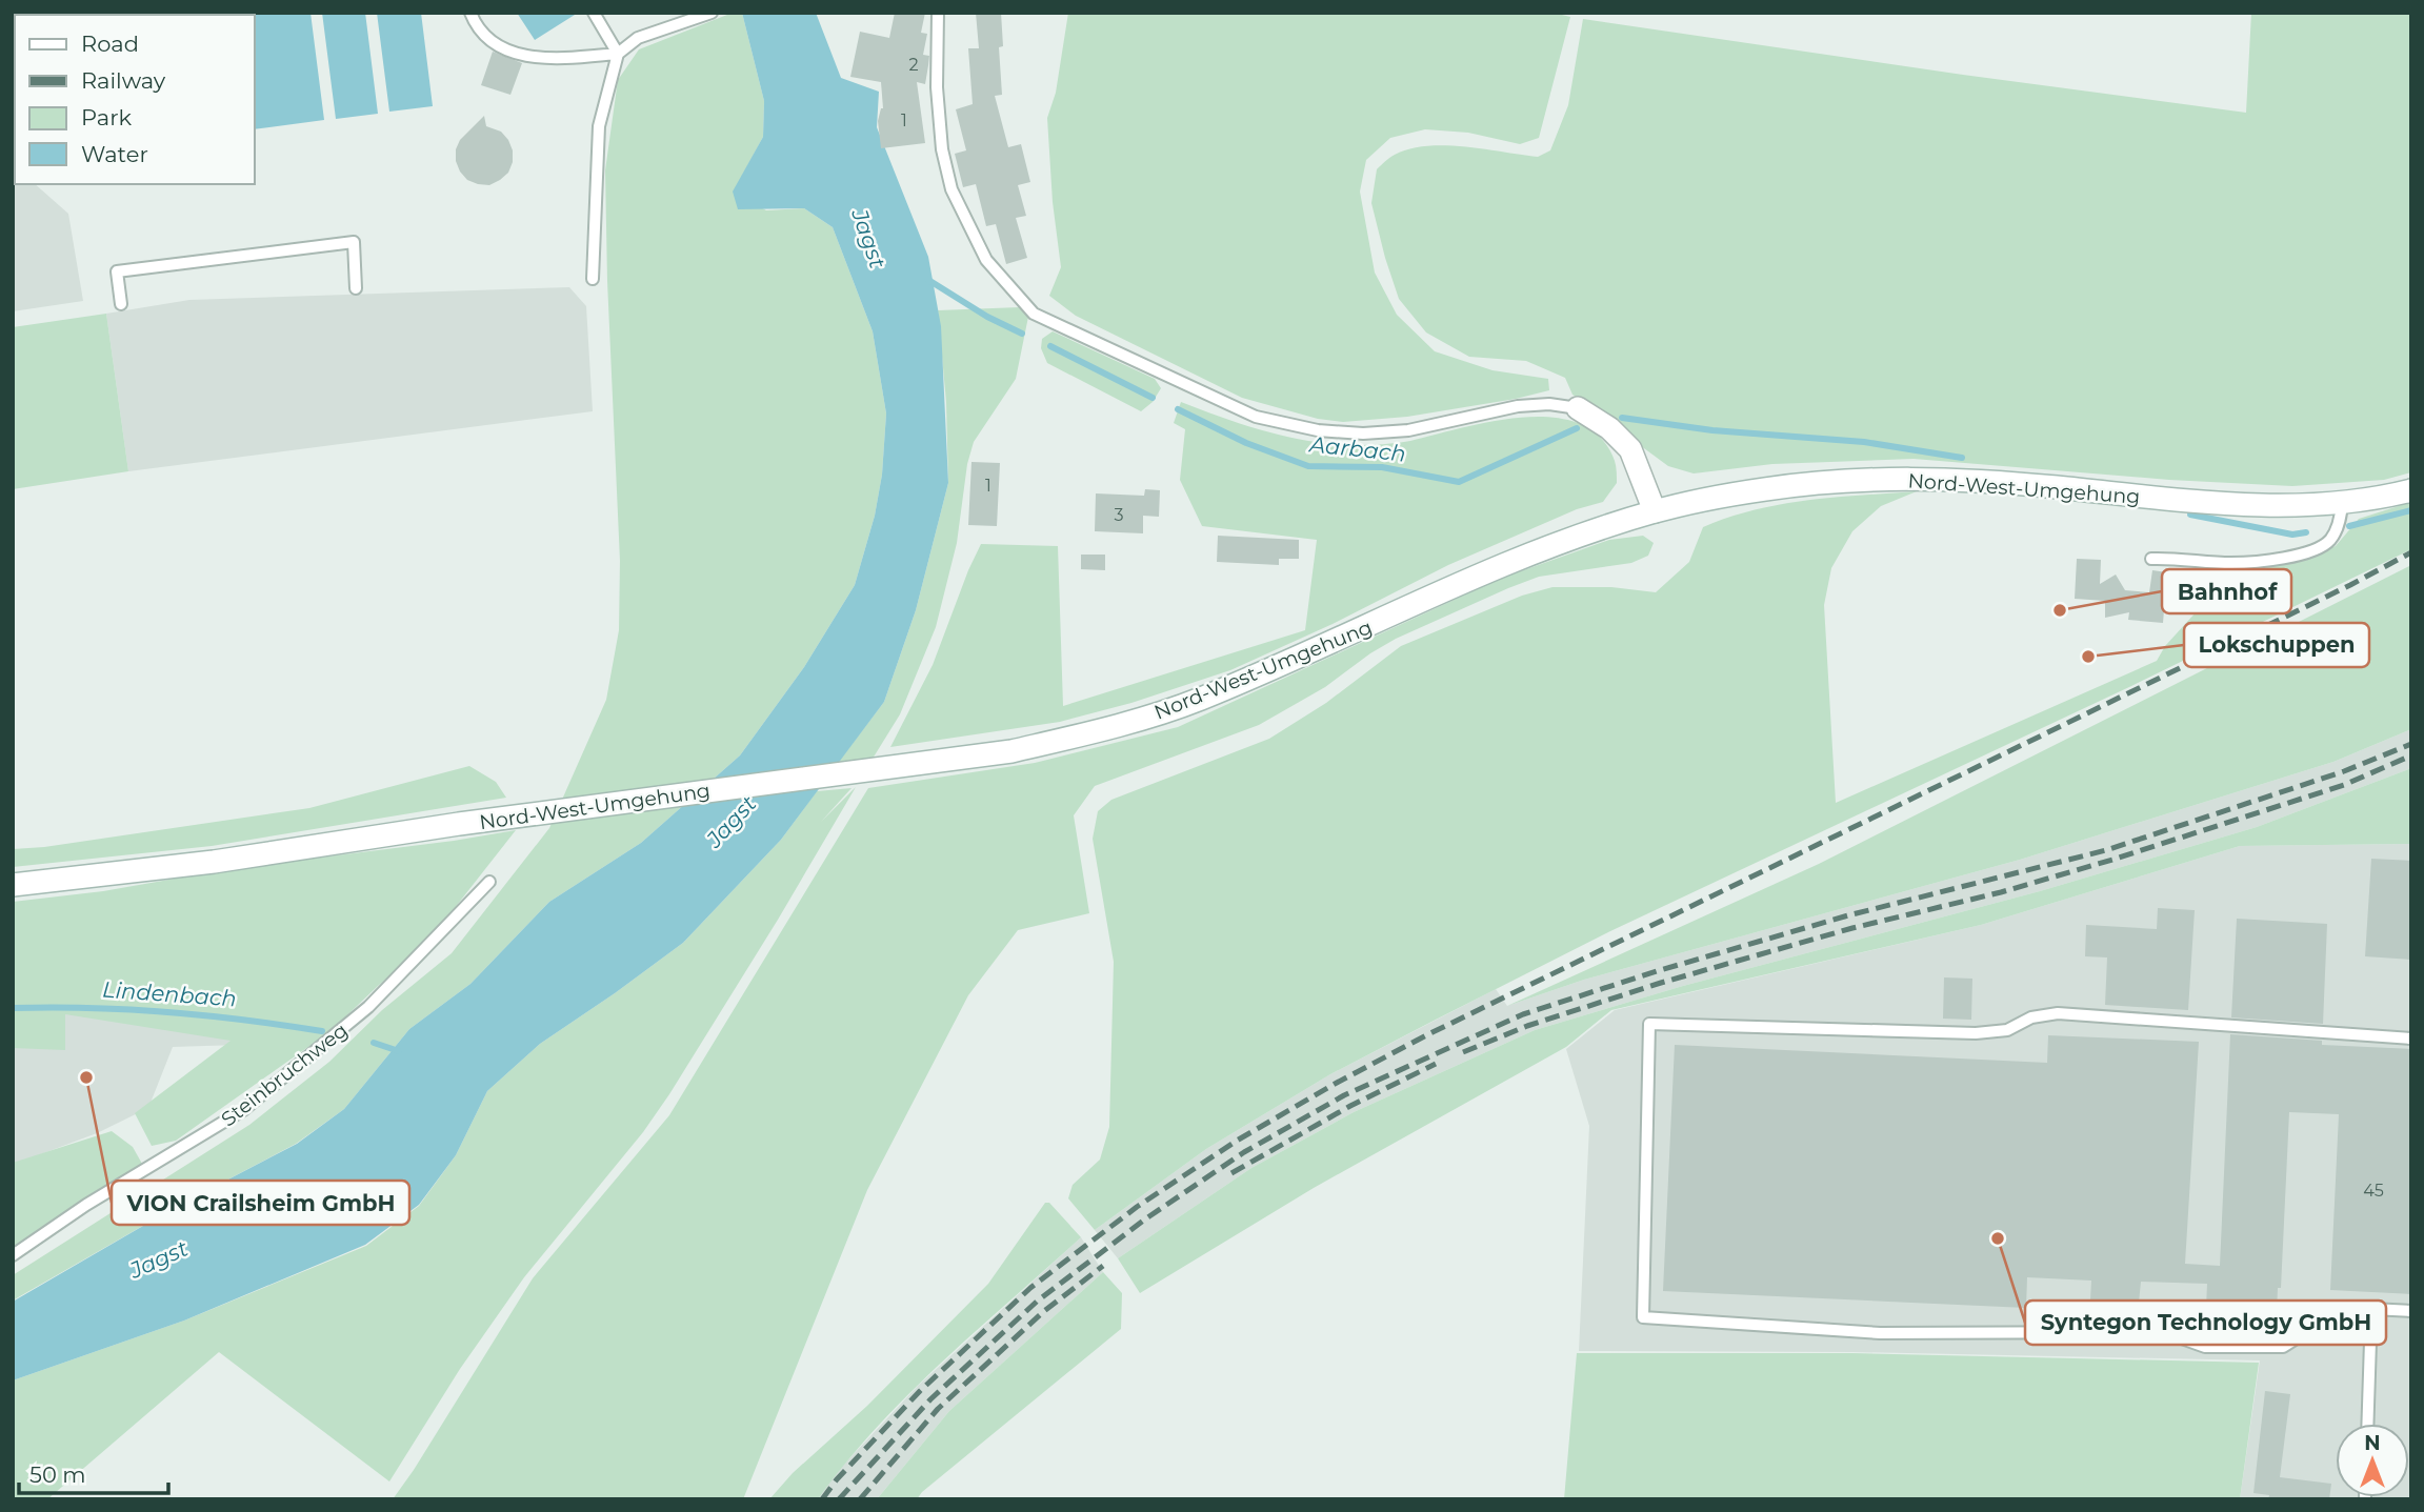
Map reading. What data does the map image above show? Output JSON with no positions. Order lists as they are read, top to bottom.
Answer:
{
  "streets": {
    "main road": ["Nord-West-Umgehung"],
    "lane": ["Steinbruchweg"]
  },
  "water": ["Jagst", "Aarbach", "Lindenbach"],
  "places": [
    "Bahnhof",
    "Lokschuppen",
    "VION Crailsheim GmbH",
    "Syntegon Technology GmbH"
  ],
  "house_numbers": [
    "2",
    "1",
    "1",
    "3",
    "45"
  ],
  "legend": [
    "Road",
    "Railway",
    "Park",
    "Water"
  ],
  "scale_bar": "50 m",
  "north": "top"
}
